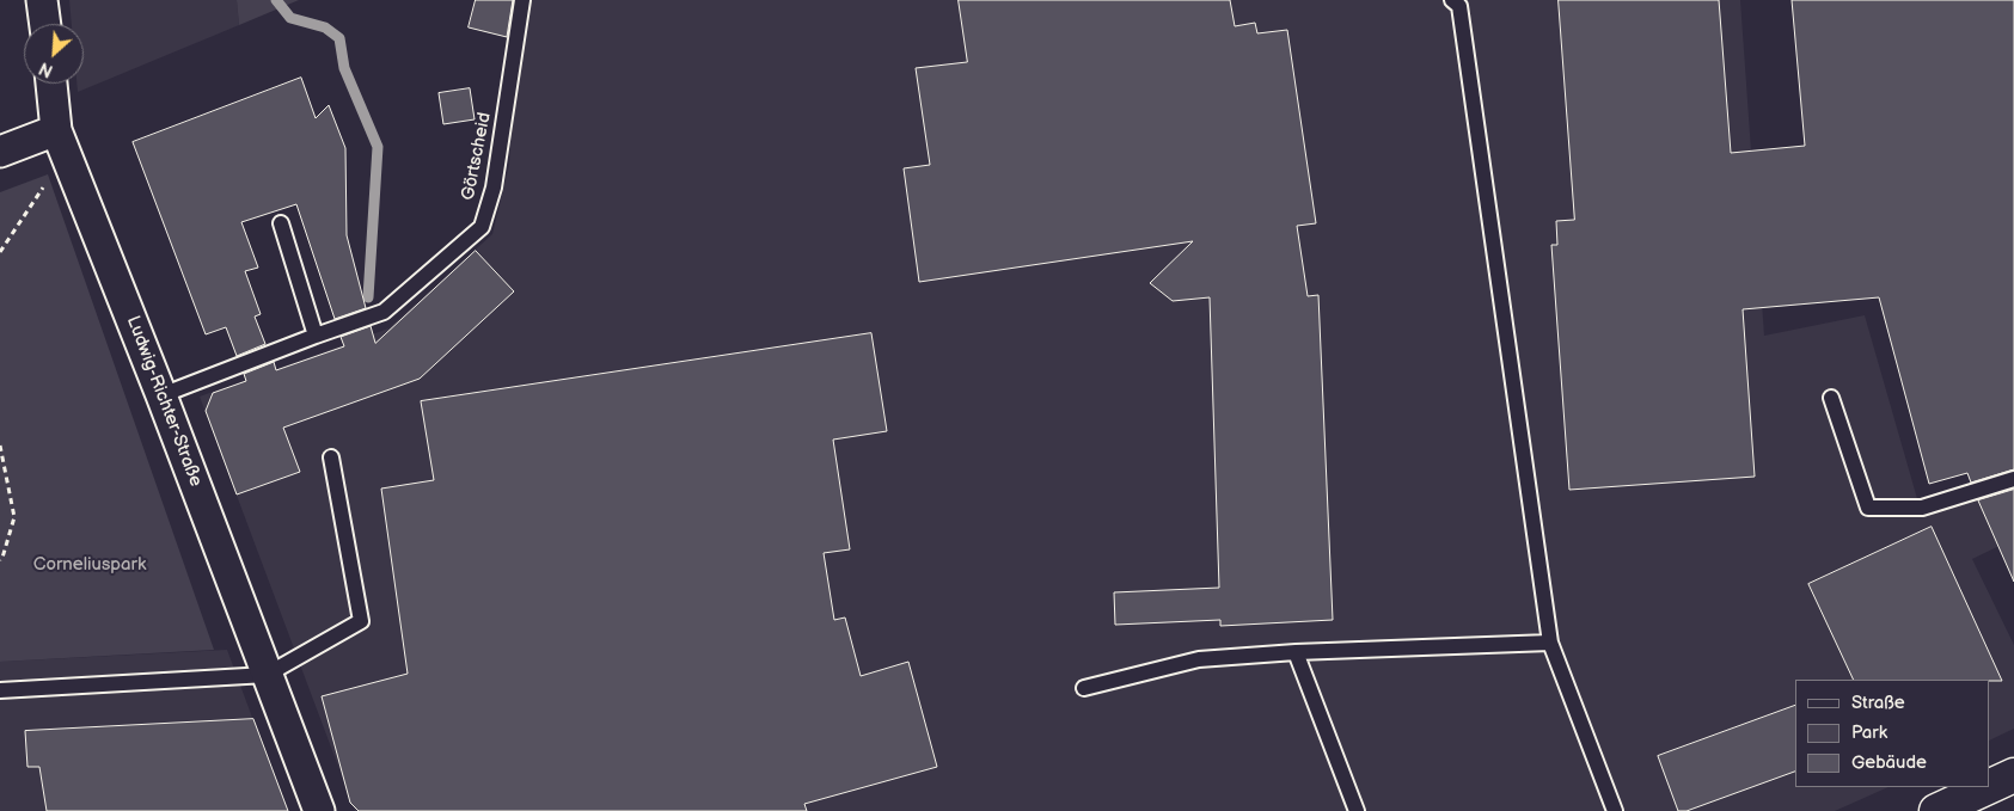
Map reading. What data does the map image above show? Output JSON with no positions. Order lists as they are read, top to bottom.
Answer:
{
  "streets": {
    "street": ["Ludwig-Richter-Straße"],
    "lane": ["Görtscheid"]
  },
  "crossings": [
    ["Görtscheid", "Ludwig-Richter-Straße"]
  ],
  "parks": ["Corneliuspark"],
  "legend": ["Straße", "Park", "Gebäude"],
  "north": "bottom left"
}
